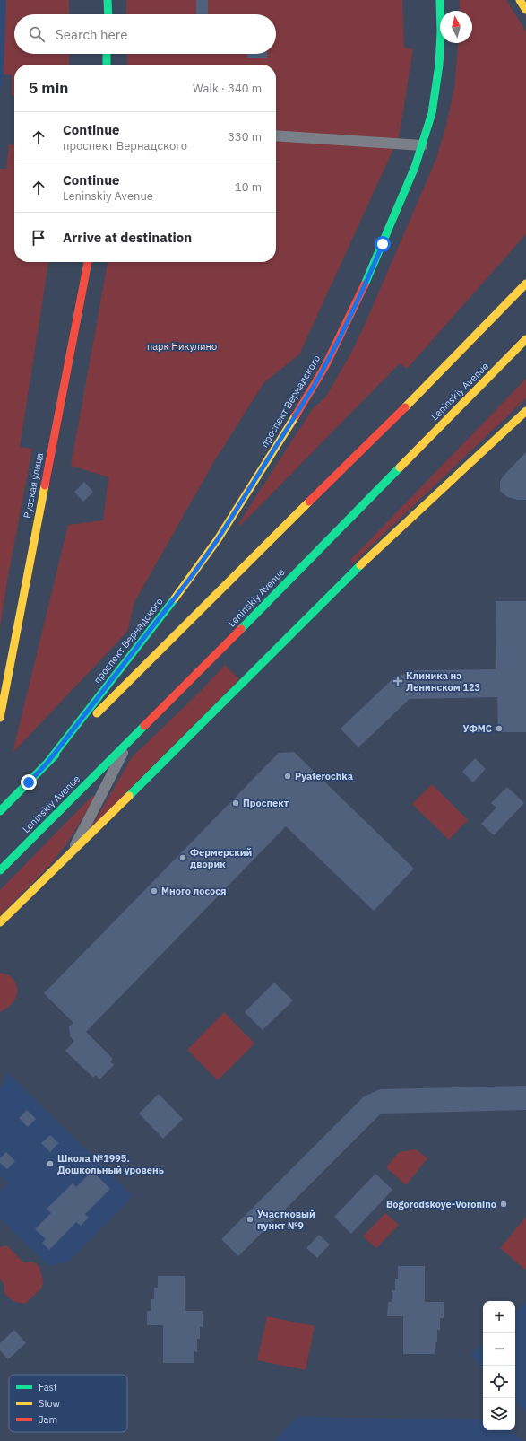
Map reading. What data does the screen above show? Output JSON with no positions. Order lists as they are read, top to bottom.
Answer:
{
  "streets": {
    "main road": ["Leninskiy Avenue", "проспект Вернадского", "Рузская улица"]
  },
  "parks": ["парк Никулино"],
  "places": {
    "health": ["Клиника на Ленинском 123"],
    "other": [
      "УФМС",
      "Pyaterochka",
      "Проспект",
      "Фермерский дворик",
      "Много лосося",
      "Школа №1995. Дошкольный уровень",
      "Bogorodskoye-Voronino",
      "Участковый пункт №9"
    ]
  },
  "legend": ["Fast", "Slow", "Jam"],
  "north": "top",
  "page": {
    "search": "Search here",
    "heading": ["5 min", "Walk · 340 m"],
    "list": [
      ["Continue", "проспект Вернадского", "330 m"],
      ["Continue", "Leninskiy Avenue", "10 m"],
      "Arrive at destination"
    ],
    "map_buttons": ["+", "−"]
  }
}
